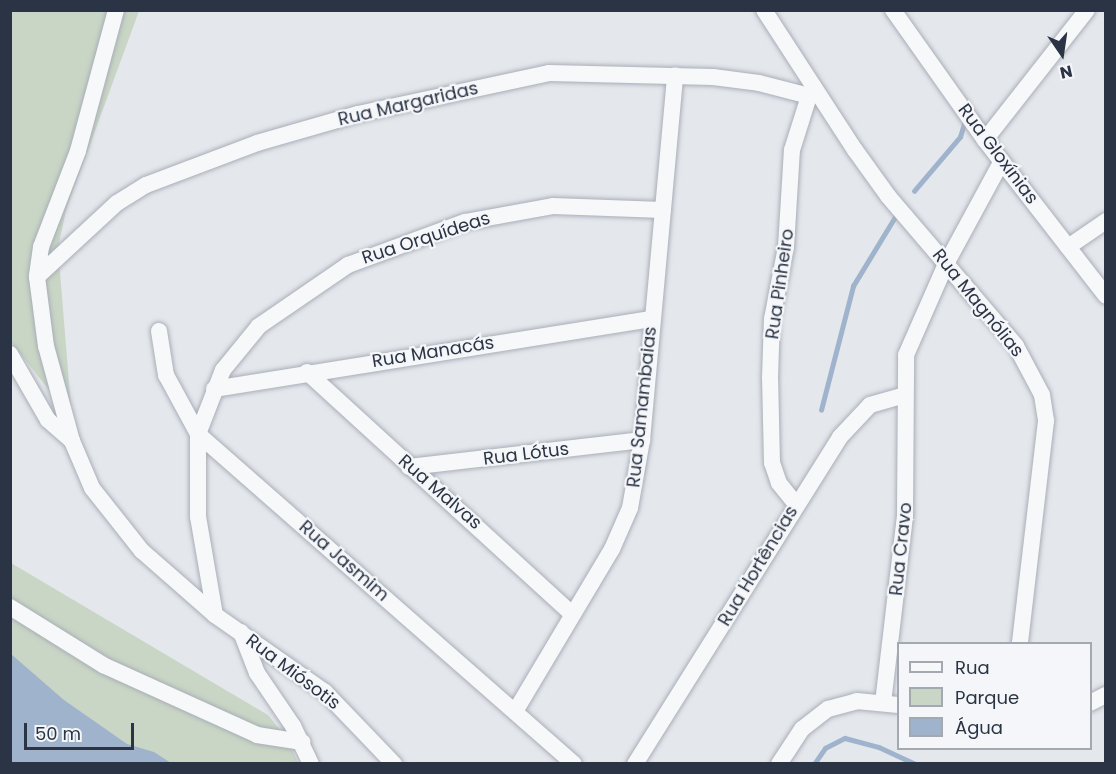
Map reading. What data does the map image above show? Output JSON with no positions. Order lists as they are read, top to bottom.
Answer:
{
  "streets": {
    "street": [
      "Rua Margaridas",
      "Rua Gloxínias",
      "Rua Orquídeas",
      "Rua Pinheiro",
      "Rua Magnólias",
      "Rua Manacás",
      "Rua Samambaias",
      "Rua Lótus",
      "Rua Malvas",
      "Rua Cravo",
      "Rua Jasmim",
      "Rua Hortências",
      "Rua Miósotis"
    ]
  },
  "crossings": [
    ["Rua Margaridas", "Rua Pinheiro"],
    ["Rua Margaridas", "Rua Magnólias"],
    ["Rua Margaridas", "Rua Samambaias"],
    ["Rua Gloxínias", "Rua Cravo"],
    ["Rua Orquídeas", "Rua Manacás"],
    ["Rua Orquídeas", "Rua Samambaias"],
    ["Rua Orquídeas", "Rua Jasmim"],
    ["Rua Pinheiro", "Rua Magnólias"],
    ["Rua Pinheiro", "Rua Hortências"],
    ["Rua Magnólias", "Rua Cravo"],
    ["Rua Manacás", "Rua Samambaias"],
    ["Rua Manacás", "Rua Malvas"],
    ["Rua Samambaias", "Rua Lótus"],
    ["Rua Samambaias", "Rua Malvas"],
    ["Rua Samambaias", "Rua Jasmim"],
    ["Rua Lótus", "Rua Malvas"],
    ["Rua Cravo", "Rua Hortências"]
  ],
  "legend": ["Rua", "Parque", "Água"],
  "scale_bar": "50 m",
  "north": "bottom"
}
